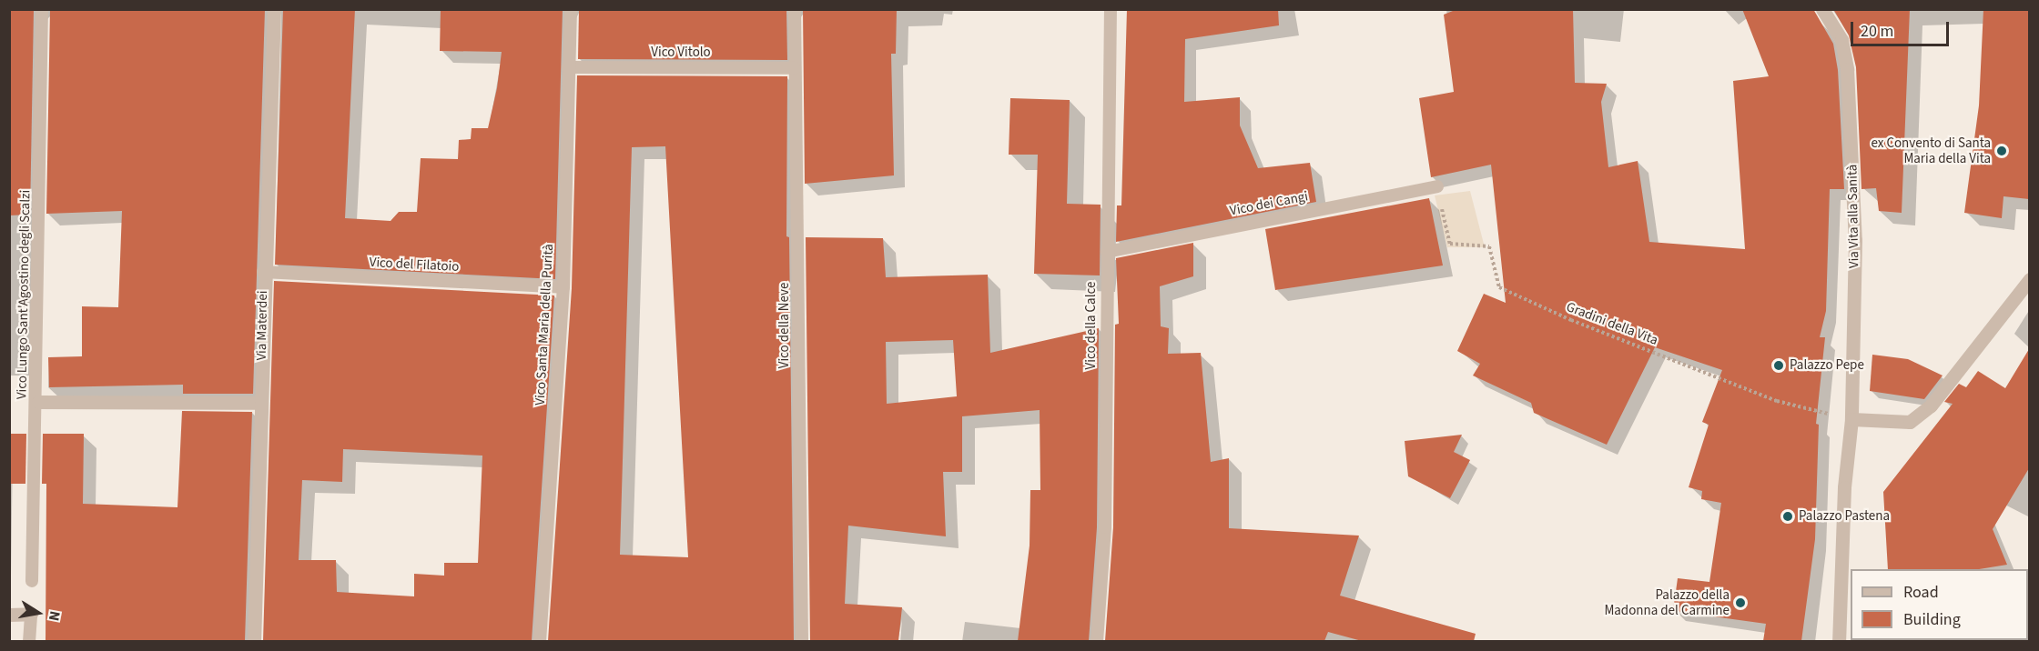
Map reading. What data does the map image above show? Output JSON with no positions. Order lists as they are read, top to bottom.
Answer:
{
  "streets": {
    "street": ["Via Vita alla Sanità", "Via Materdei"],
    "lane": [
      "Vico Vitolo",
      "Vico dei Cangi",
      "Vico del Filatoio",
      "Vico Lungo Sant'Agostino degli Scalzi",
      "Vico Santa Maria della Purità",
      "Vico della Neve",
      "Vico della Calce"
    ],
    "path": ["Gradini della Vita"]
  },
  "crossings": [
    ["Vico Vitolo", "Vico Santa Maria della Purità"],
    ["Vico Vitolo", "Vico della Neve"],
    ["Vico dei Cangi", "Gradini della Vita"],
    ["Vico dei Cangi", "Vico della Calce"],
    ["Via Vita alla Sanità", "Gradini della Vita"],
    ["Vico del Filatoio", "Vico Santa Maria della Purità"],
    ["Vico del Filatoio", "Via Materdei"]
  ],
  "places": [
    "ex Convento di Santa Maria della Vita",
    "Palazzo Pepe",
    "Palazzo Pastena",
    "Palazzo della Madonna del Carmine"
  ],
  "legend": ["Road", "Building"],
  "scale_bar": "20 m",
  "north": "right"
}
